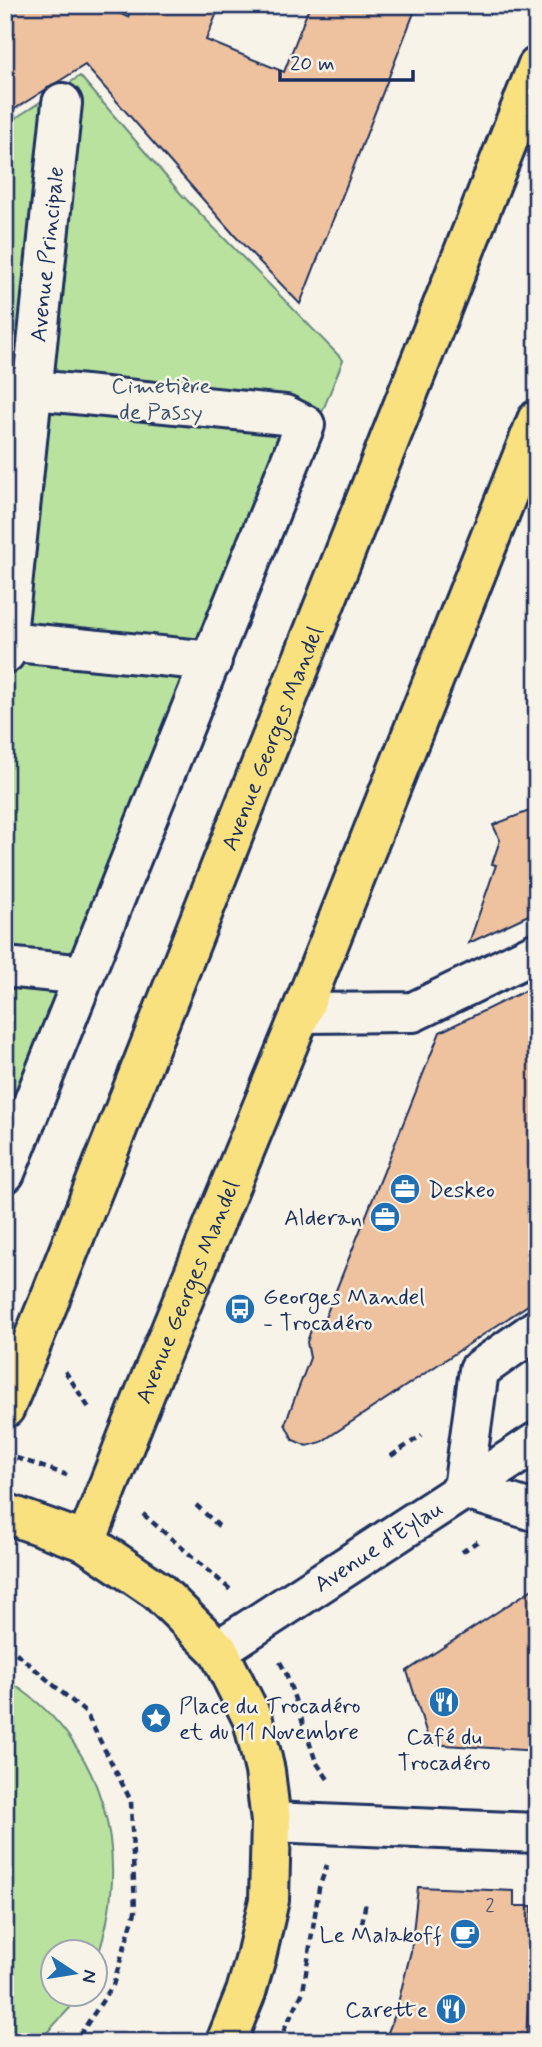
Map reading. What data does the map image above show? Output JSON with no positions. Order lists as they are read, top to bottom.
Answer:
{
  "streets": {
    "main road": ["Avenue Georges Mandel"],
    "street": ["Avenue Principale", "Avenue d'Eylau"]
  },
  "parks": ["Cimetière de Passy"],
  "places": {
    "office": ["Deskeo", "Alderan"],
    "bus stop": ["Georges Mandel - Trocadéro"],
    "restaurant": ["Café du Trocadéro", "Carette"],
    "place": ["Place du Trocadéro et du 11 Novembre"],
    "cafe": ["Le Malakoff"]
  },
  "house_numbers": ["2"],
  "scale_bar": "20 m",
  "north": "right"
}
